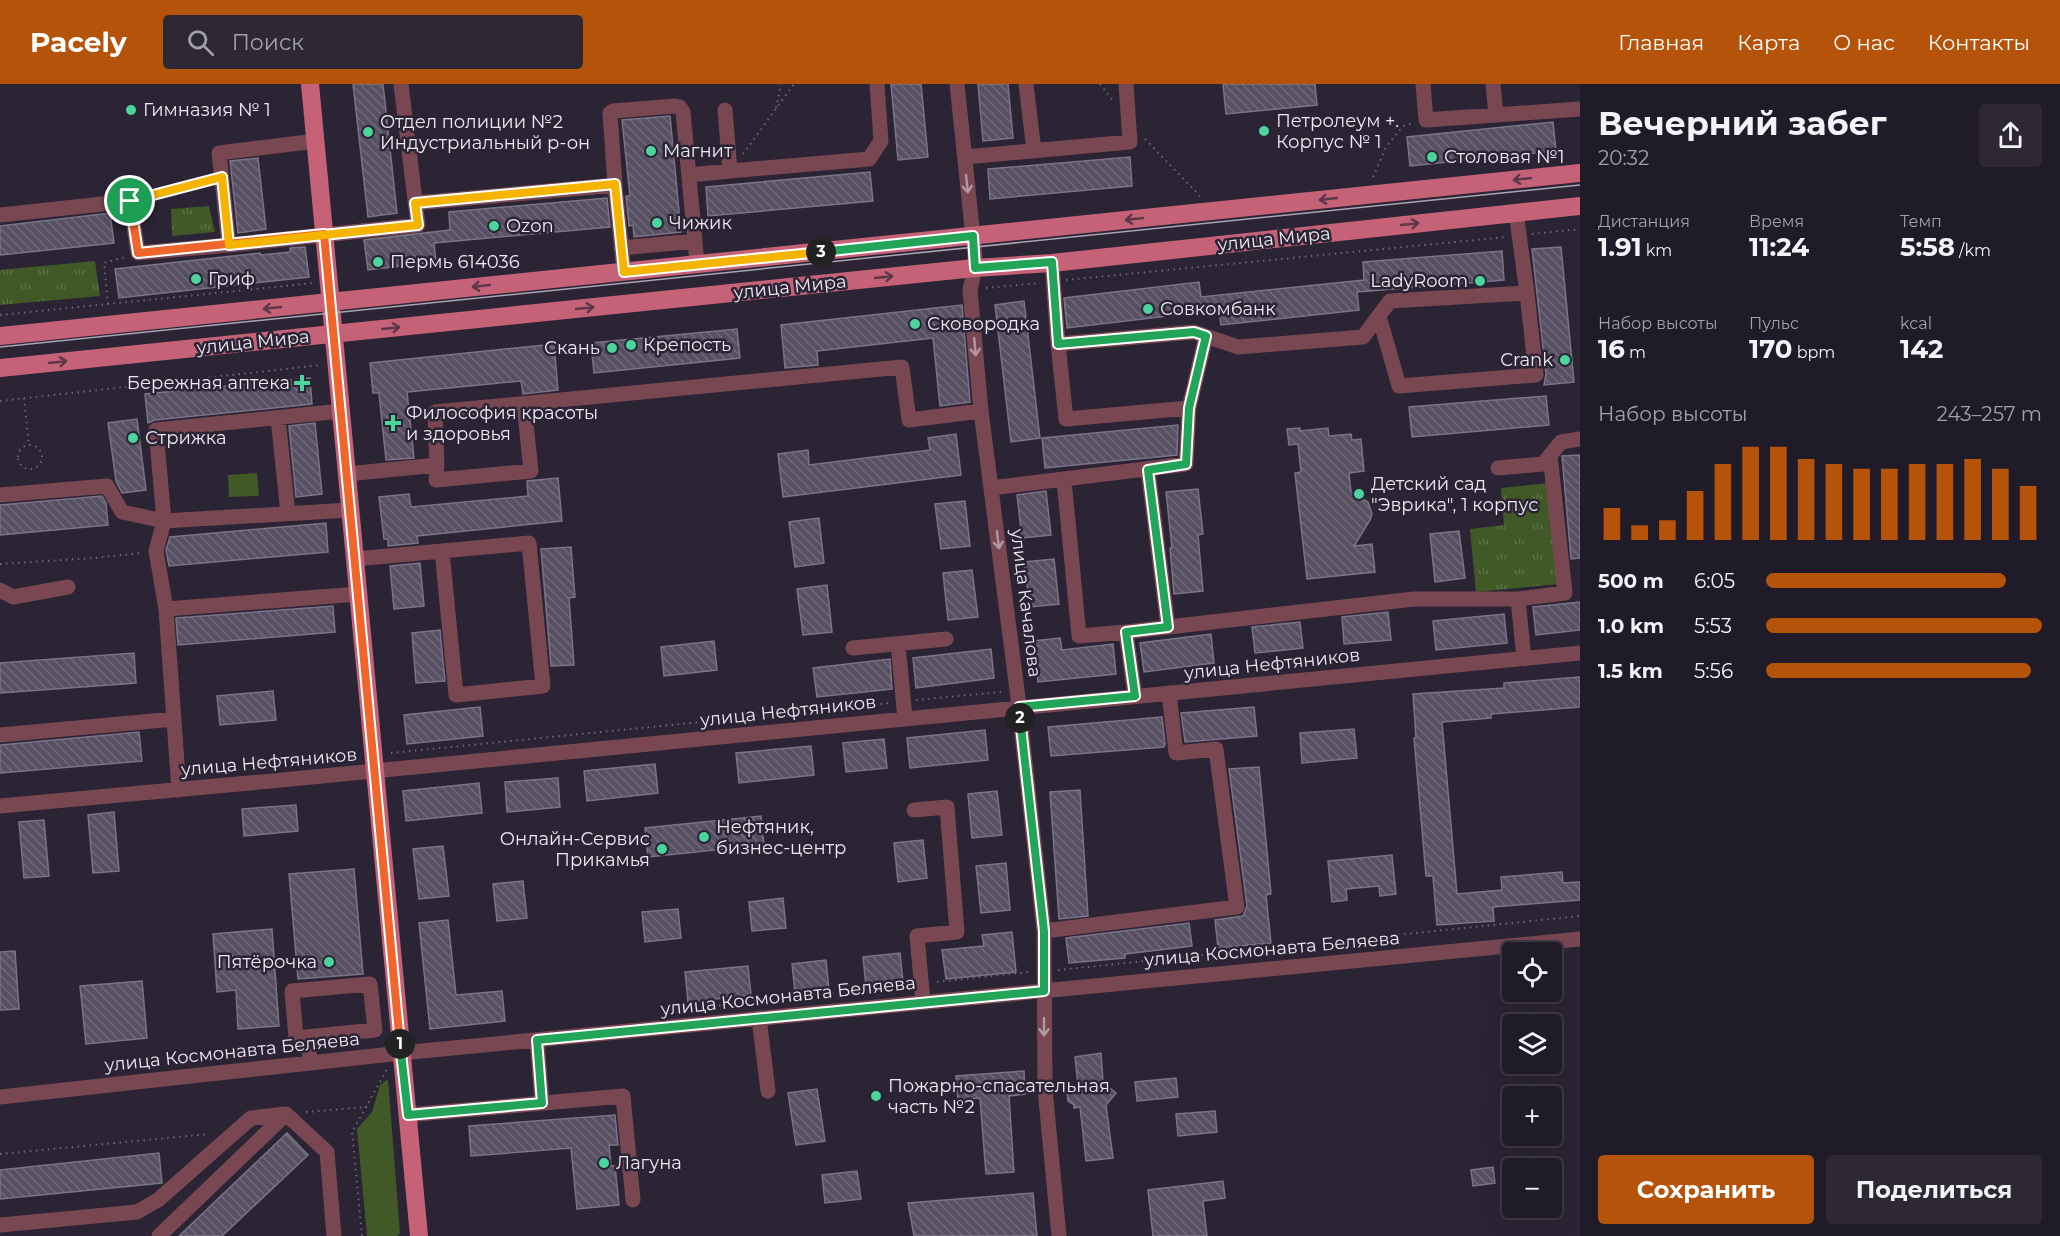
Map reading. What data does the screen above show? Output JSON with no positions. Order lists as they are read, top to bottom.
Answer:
{
  "streets": {
    "main road": ["улица Мира"],
    "street": ["улица Качалова", "улица Нефтяников", "улица Космонавта Беляева"]
  },
  "crossings": [
    ["улица Мира", "улица Качалова"],
    ["улица Качалова", "улица Нефтяников"],
    ["улица Качалова", "улица Космонавта Беляева"]
  ],
  "places": {
    "other": [
      "Гимназия № 1",
      "Петролеум +. Корпус № 1",
      "Отдел полиции №2 Индустриальный р-он",
      "Магнит",
      "Столовая №1",
      "Чижик",
      "Ozon",
      "Пермь 614036",
      "Гриф",
      "LadyRoom",
      "Совкомбанк",
      "Сковородка",
      "Крепость",
      "Скань",
      "Crank",
      "Стрижка",
      "Детский сад \"Эврика\", 1 корпус",
      "Нефтяник, бизнес-центр",
      "Онлайн-Сервис Прикамья",
      "Пятёрочка",
      "Пожарно-спасательная часть №2",
      "Лагуна"
    ],
    "health": ["Бережная аптека", "Философия красоты и здоровья"]
  },
  "page": {
    "header": "Pacely",
    "search": "Поиск",
    "nav": [
      "Главная",
      "Карта",
      "О нас",
      "Контакты"
    ],
    "heading": ["Вечерний забег", "20:32"],
    "stats": [
      ["Дистанция", "1.91 km"],
      ["Время", "11:24"],
      ["Темп", "5:58 /km"],
      ["Набор высоты", "16 m"],
      ["Пульс", "170 bpm"],
      ["kcal", "142"]
    ],
    "pins": ["3", "2", "1"],
    "chart": ["Набор высоты", "243–257 m"],
    "list": [
      {
        "name": "500 m",
        "note": "6:05"
      },
      {
        "name": "1.0 km",
        "note": "5:53"
      },
      {
        "name": "1.5 km",
        "note": "5:56"
      }
    ],
    "map_buttons": ["+", "−"],
    "buttons": ["Сохранить", "Поделиться"]
  }
}
